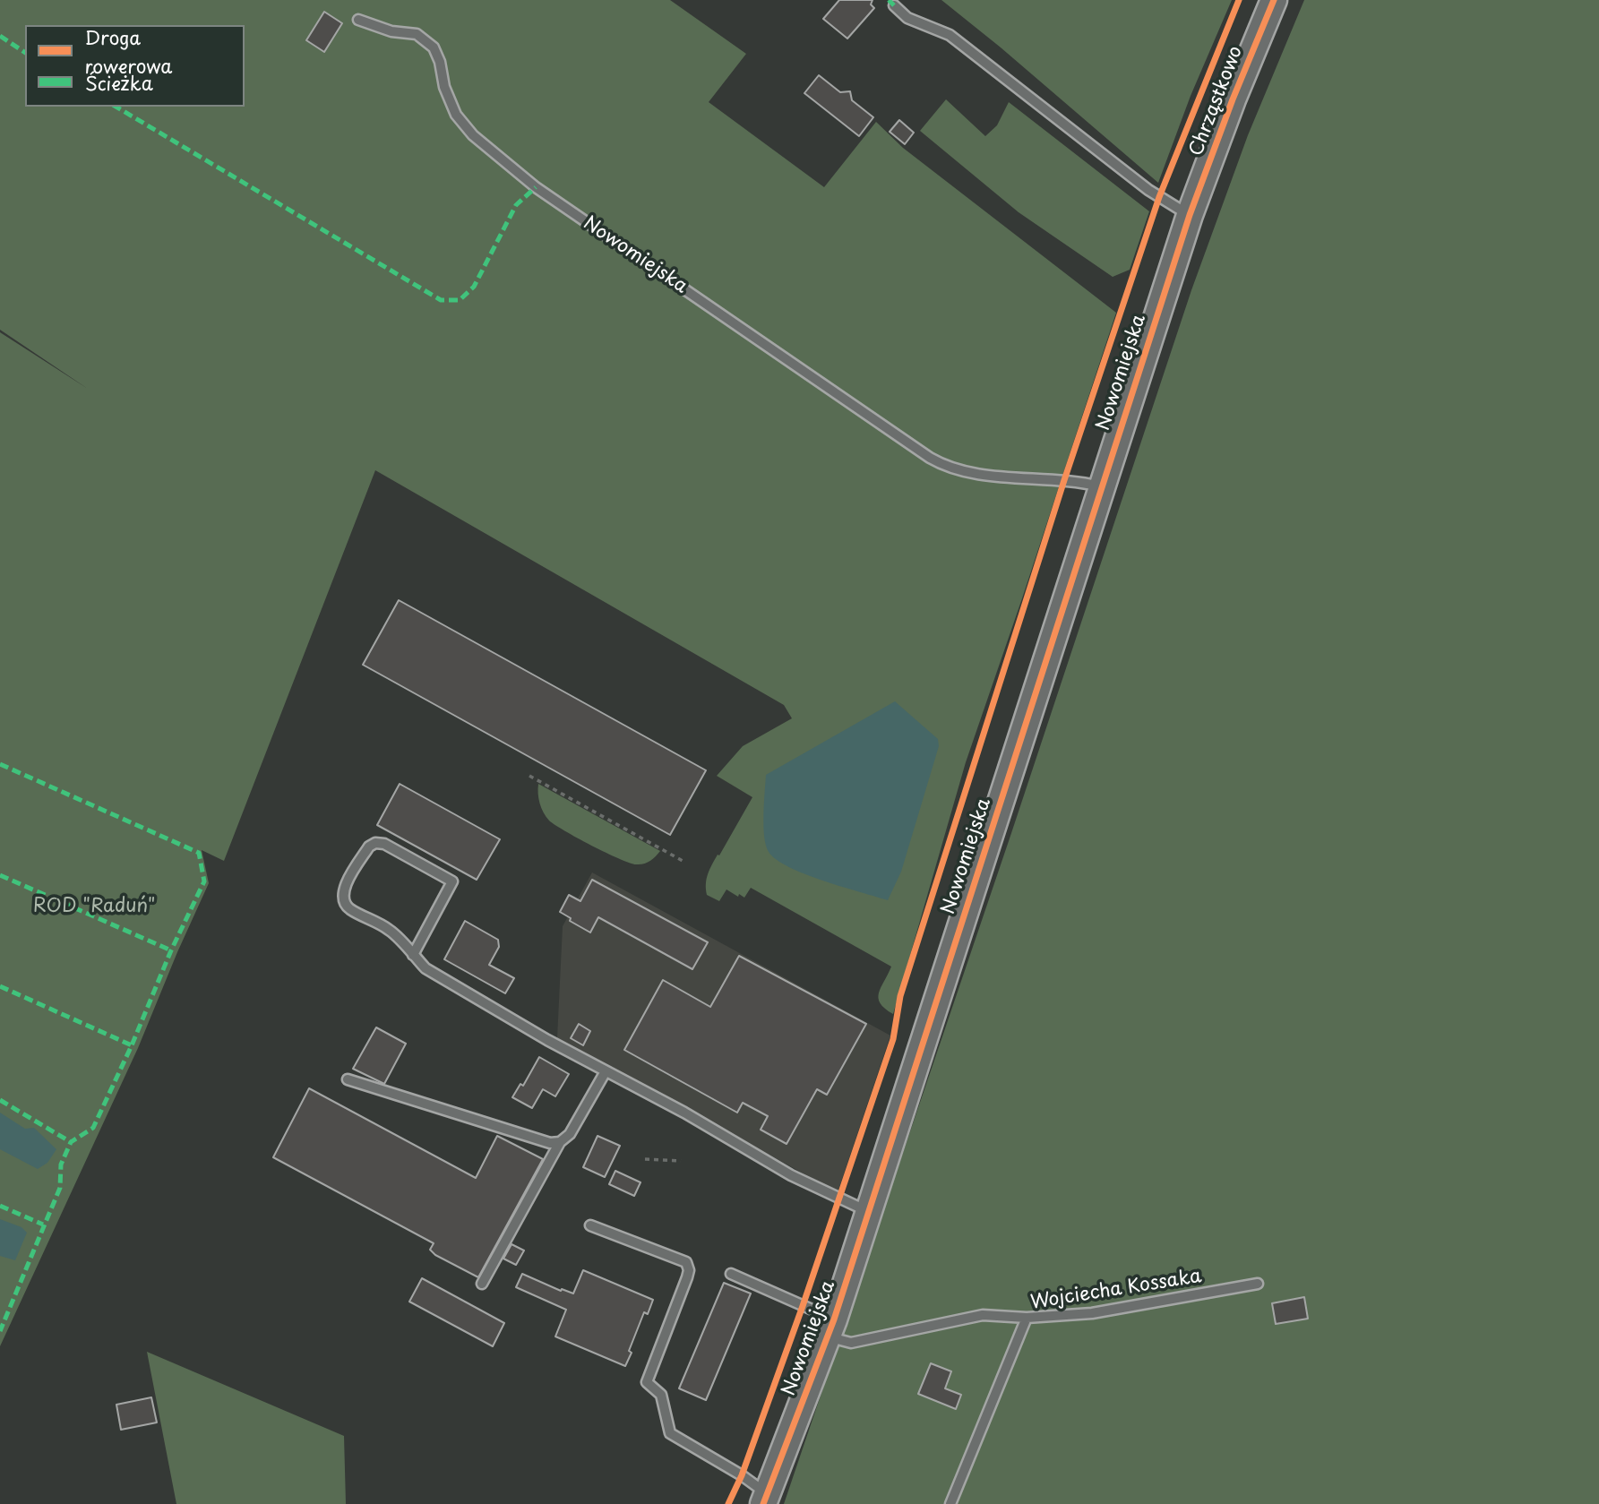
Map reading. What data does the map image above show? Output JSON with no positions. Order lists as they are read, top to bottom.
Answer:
{
  "streets": {
    "street": ["Chrząstkowo", "Nowomiejska"],
    "lane": ["Wojciecha Kossaka"]
  },
  "crossings": [
    ["Chrząstkowo", "Nowomiejska"]
  ],
  "parks": ["ROD \"Raduń\""],
  "legend": ["Droga rowerowa", "Ścieżka"]
}
